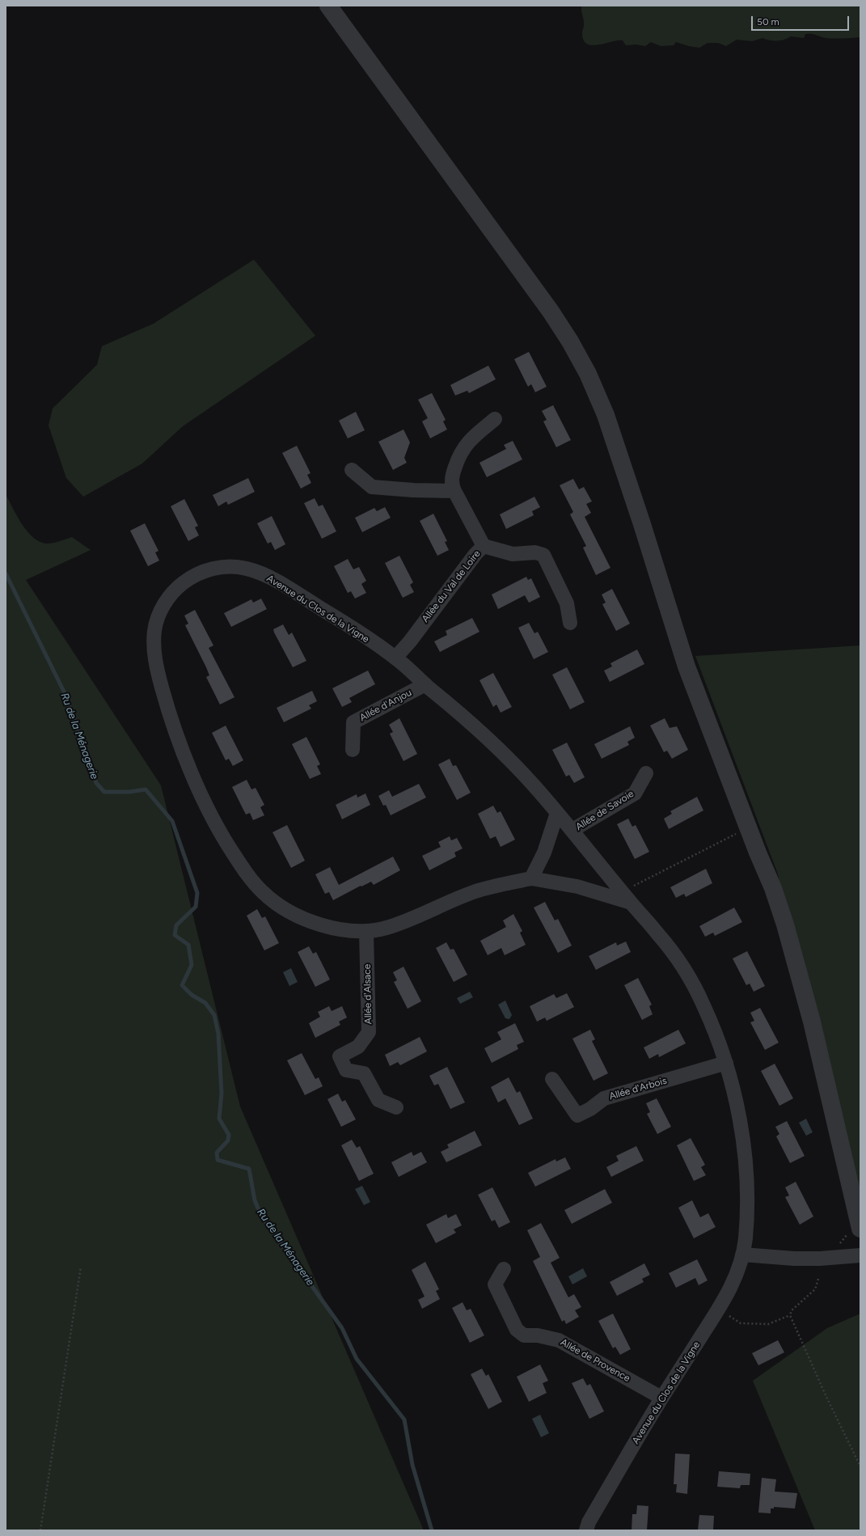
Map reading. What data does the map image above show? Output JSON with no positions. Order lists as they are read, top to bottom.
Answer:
{
  "streets": {
    "street": [
      "Allée du Val de Loire",
      "Avenue du Clos de la Vigne",
      "Allée d'Anjou",
      "Allée de Savoie",
      "Allée d'Alsace",
      "Allée d'Arbois",
      "Allée de Provence"
    ]
  },
  "crossings": [
    ["Allée du Val de Loire", "Avenue du Clos de la Vigne"],
    ["Avenue du Clos de la Vigne", "Allée d'Anjou"],
    ["Avenue du Clos de la Vigne", "Allée de Savoie"],
    ["Avenue du Clos de la Vigne", "Allée d'Alsace"],
    ["Avenue du Clos de la Vigne", "Allée d'Arbois"],
    ["Avenue du Clos de la Vigne", "Allée de Provence"]
  ],
  "water": ["Ru de la Ménagerie"],
  "scale_bar": "50 m"
}
